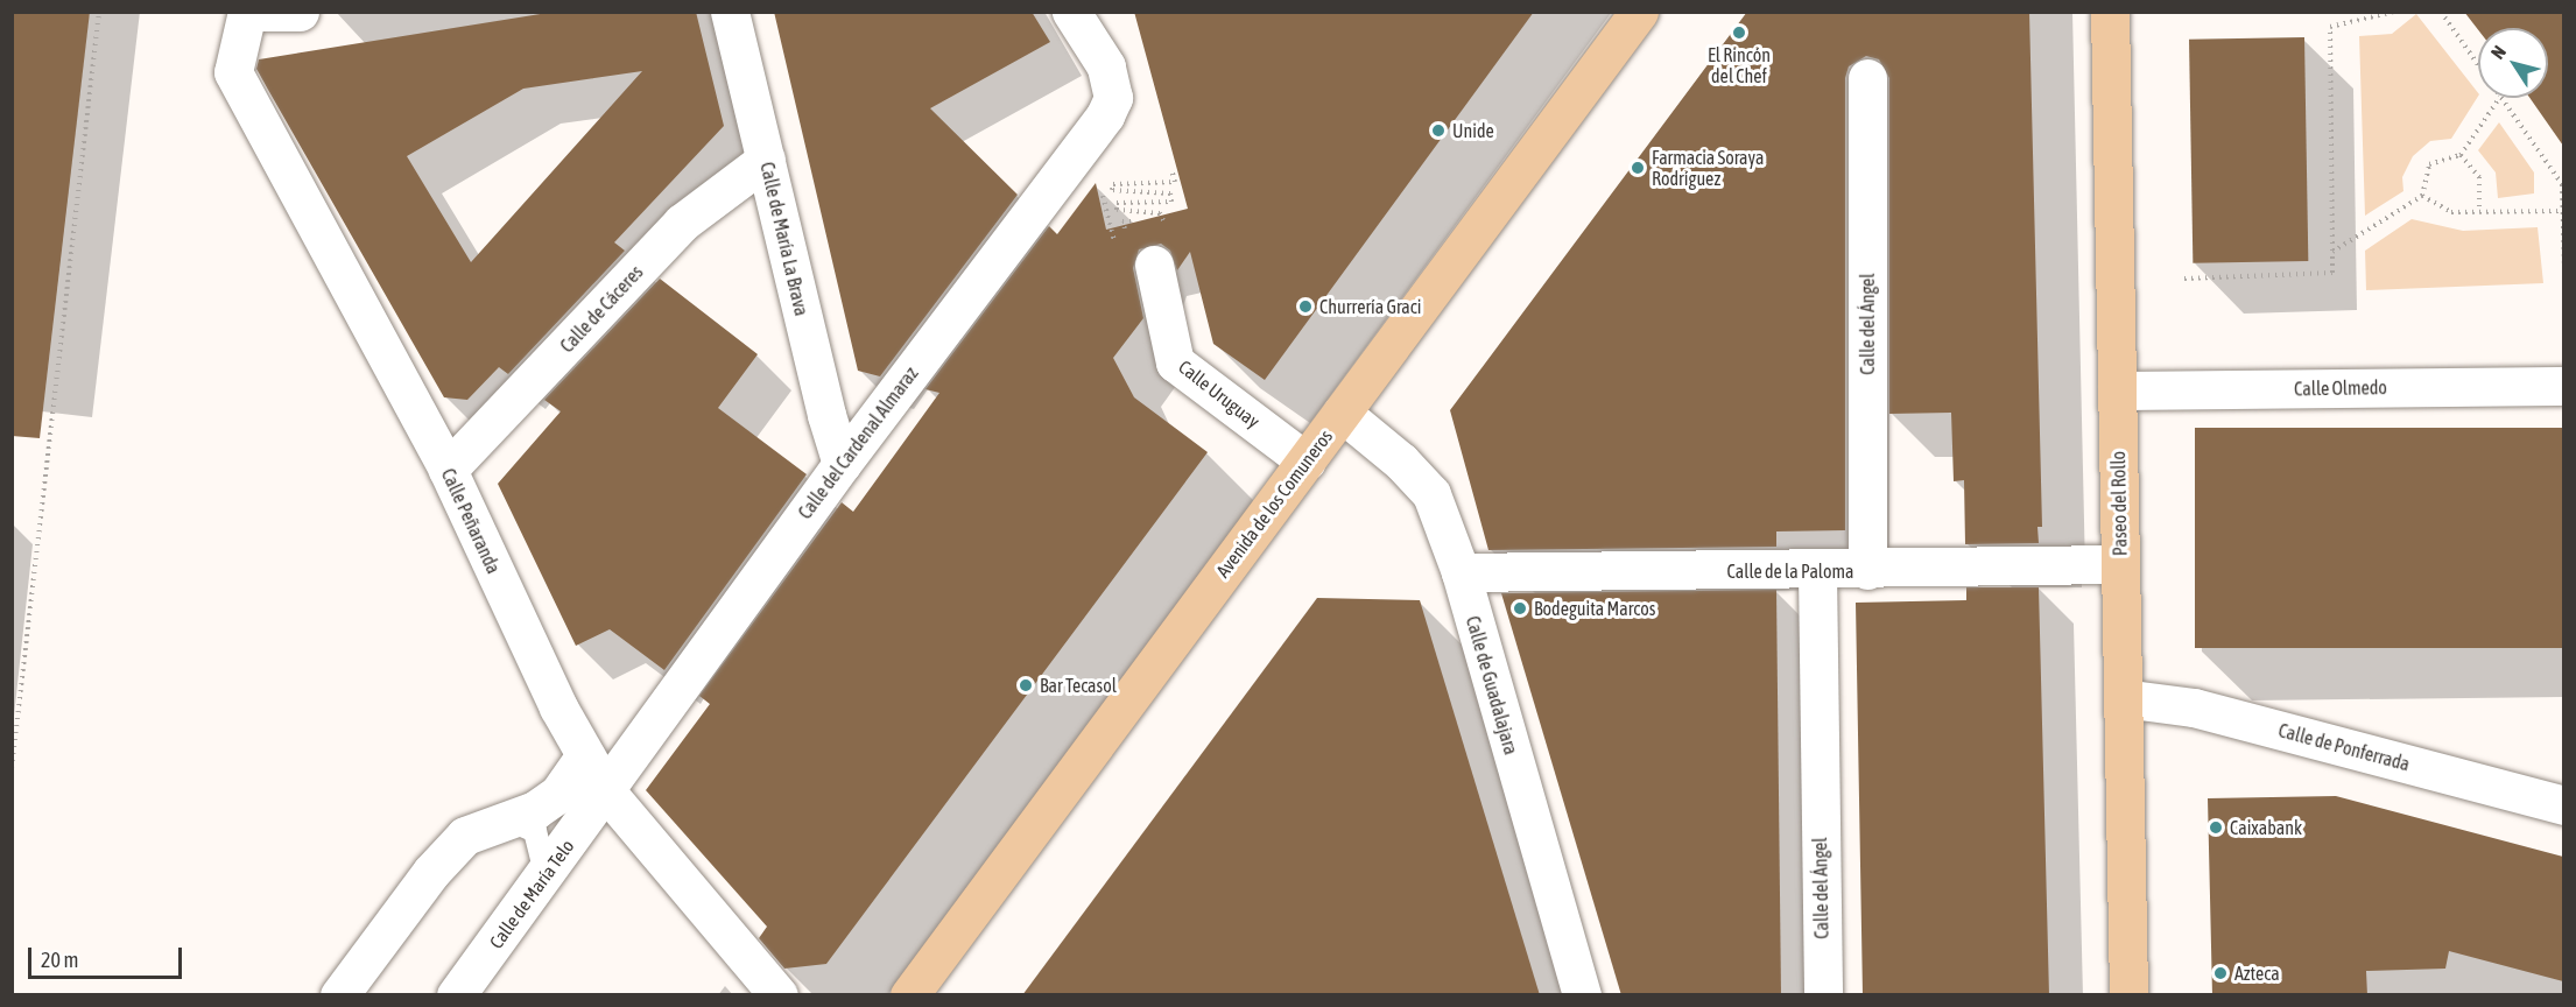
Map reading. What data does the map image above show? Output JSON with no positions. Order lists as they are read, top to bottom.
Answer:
{
  "streets": {
    "main road": ["Avenida de los Comuneros", "Paseo del Rollo"],
    "street": [
      "Calle de María La Brava",
      "Calle de Cáceres",
      "Calle del Ángel",
      "Calle Olmedo",
      "Calle Uruguay",
      "Calle del Cardenal Almaraz",
      "Calle Peñaranda",
      "Calle de la Paloma",
      "Calle de Guadalajara",
      "Calle de Ponferrada",
      "Calle de María Telo"
    ]
  },
  "crossings": [
    ["Calle de María La Brava", "Calle de Cáceres"],
    ["Calle de María La Brava", "Calle del Cardenal Almaraz"],
    ["Calle de Cáceres", "Calle Peñaranda"],
    ["Calle del Ángel", "Calle de la Paloma"],
    ["Calle Olmedo", "Paseo del Rollo"],
    ["Calle Uruguay", "Avenida de los Comuneros"],
    ["Calle del Cardenal Almaraz", "Calle Peñaranda"],
    ["Calle del Cardenal Almaraz", "Calle de María Telo"],
    ["Avenida de los Comuneros", "Calle de Guadalajara"],
    ["Paseo del Rollo", "Calle de la Paloma"],
    ["Paseo del Rollo", "Calle de Ponferrada"],
    ["Calle Peñaranda", "Calle de María Telo"],
    ["Calle de la Paloma", "Calle de Guadalajara"]
  ],
  "places": [
    "El Rincón del Chef",
    "Unide",
    "Farmacia Soraya Rodríguez",
    "Churrería Graci",
    "Bodeguita Marcos",
    "Bar Tecasol",
    "Caixabank",
    "Azteca"
  ],
  "scale_bar": "20 m",
  "north": "top left"
}
